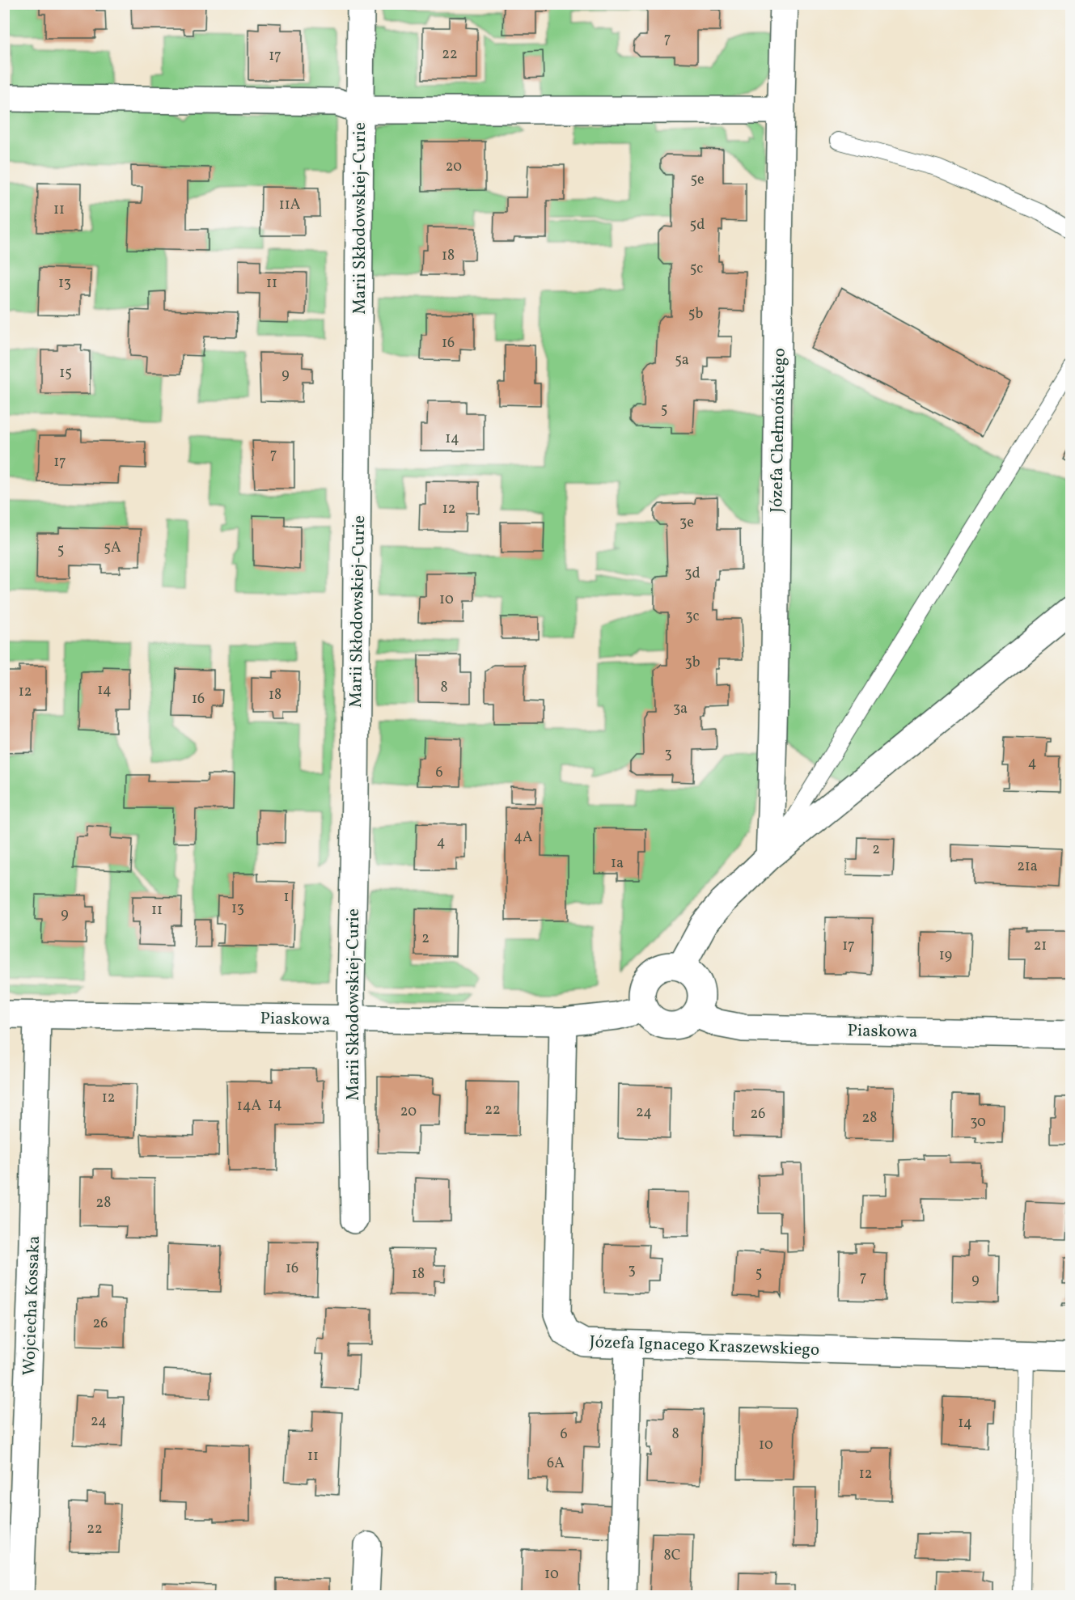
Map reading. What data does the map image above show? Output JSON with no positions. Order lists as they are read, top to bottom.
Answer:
{
  "streets": {
    "street": [
      "Marii Skłodowskiej-Curie",
      "Józefa Chełmońskiego",
      "Piaskowa",
      "Wojciecha Kossaka",
      "Józefa Ignacego Kraszewskiego"
    ]
  },
  "crossings": [
    ["Marii Skłodowskiej-Curie", "Piaskowa"],
    ["Piaskowa", "Wojciecha Kossaka"],
    ["Piaskowa", "Józefa Ignacego Kraszewskiego"]
  ],
  "house_numbers": [
    "7",
    "22",
    "17",
    "20",
    "5e",
    "11A",
    "11",
    "5d",
    "18",
    "5c",
    "13",
    "11",
    "5b",
    "16",
    "5a",
    "15",
    "9",
    "5",
    "14",
    "7",
    "17",
    "12",
    "3e",
    "5A",
    "5",
    "3d",
    "10",
    "3c",
    "3b",
    "8",
    "14",
    "12",
    "18",
    "16",
    "3a",
    "3",
    "4",
    "6",
    "4A",
    "4",
    "2",
    "1a",
    "21a",
    "1",
    "13",
    "11",
    "9",
    "2",
    "17",
    "21",
    "19",
    "12",
    "14",
    "14A",
    "22",
    "20",
    "24",
    "26",
    "28",
    "30",
    "28",
    "16",
    "3",
    "5",
    "18",
    "7",
    "9",
    "26",
    "24",
    "14",
    "6",
    "8",
    "10",
    "11",
    "6A",
    "12",
    "22",
    "8C",
    "10"
  ]
}
